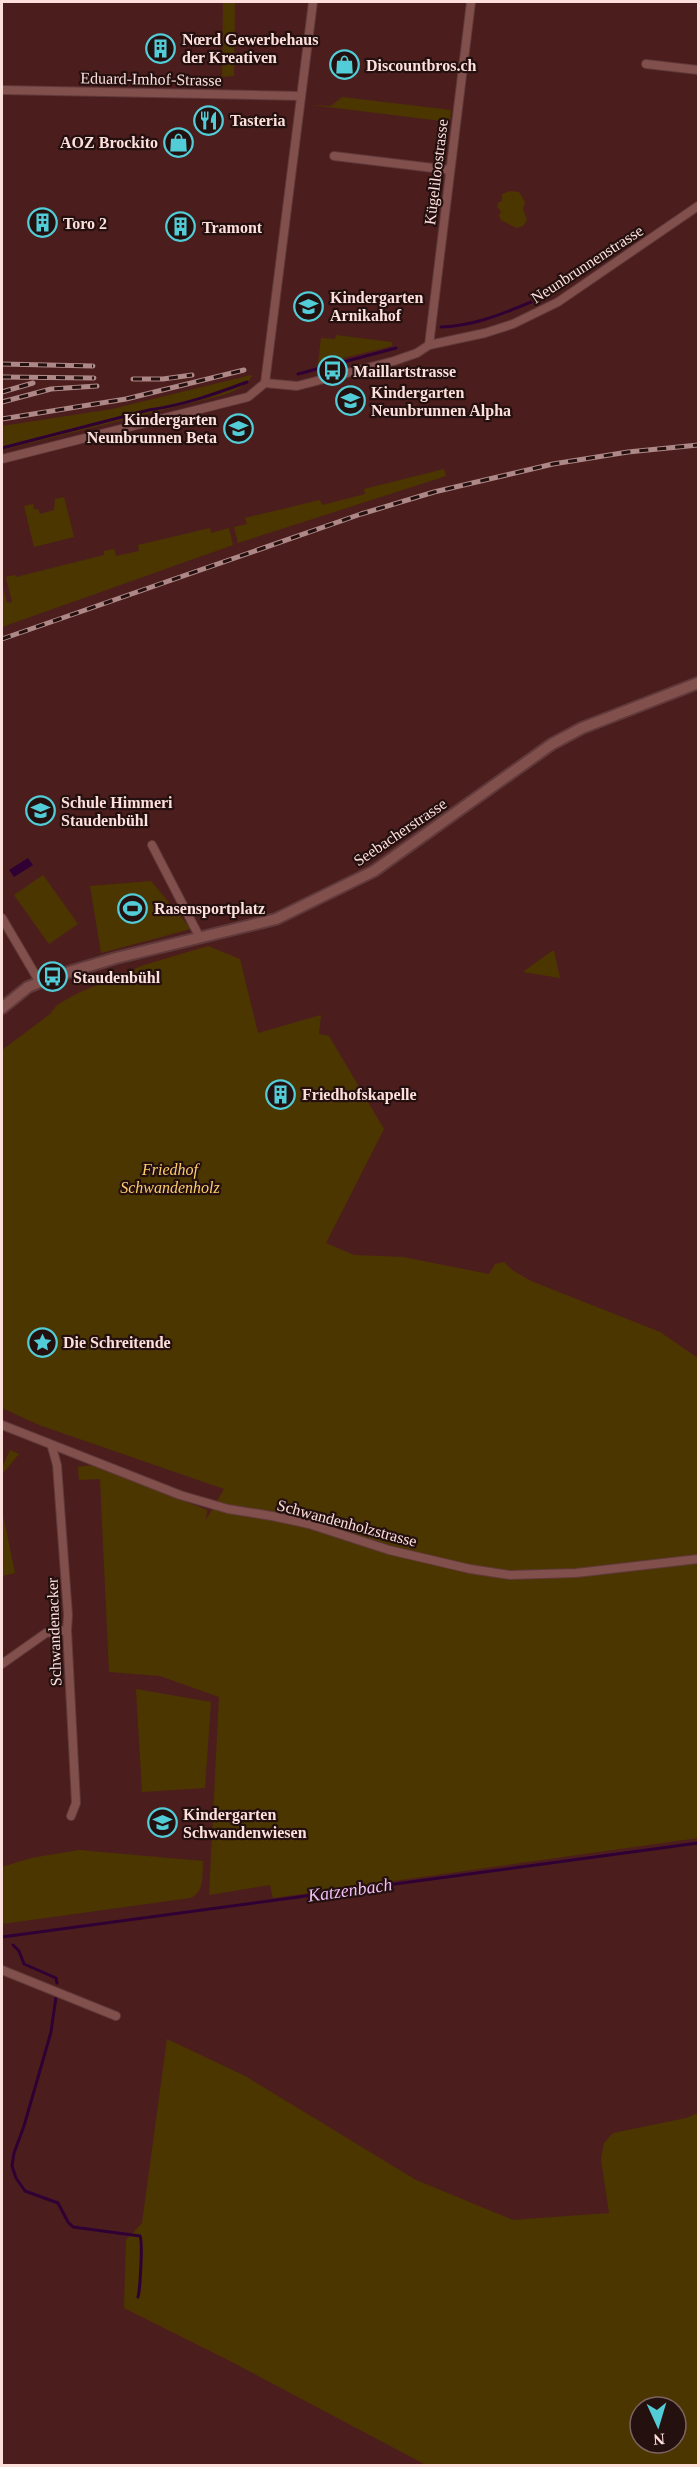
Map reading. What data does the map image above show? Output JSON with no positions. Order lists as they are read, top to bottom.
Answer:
{
  "streets": {
    "street": [
      "Eduard-Imhof-Strasse",
      "Kügeliloostrasse",
      "Neunbrunnenstrasse",
      "Seebacherstrasse",
      "Schwandenholzstrasse",
      "Schwandenacker"
    ]
  },
  "crossings": [
    ["Kügeliloostrasse", "Neunbrunnenstrasse"],
    ["Schwandenholzstrasse", "Schwandenacker"]
  ],
  "water": ["Katzenbach"],
  "parks": ["Friedhof Schwandenholz"],
  "places": {
    "building": [
      "Nœrd Gewerbehaus der Kreativen",
      "Toro 2",
      "Tramont",
      "Friedhofskapelle"
    ],
    "shop": ["Discountbros.ch", "AOZ Brockito"],
    "restaurant": ["Tasteria"],
    "school or university": [
      "Kindergarten Arnikahof",
      "Kindergarten Neunbrunnen Alpha",
      "Kindergarten Neunbrunnen Beta",
      "Schule Himmeri Staudenbühl",
      "Kindergarten Schwandenwiesen"
    ],
    "bus stop": ["Maillartstrasse", "Staudenbühl"],
    "sports": ["Rasensportplatz"],
    "place": ["Die Schreitende"]
  },
  "north": "bottom"
}
